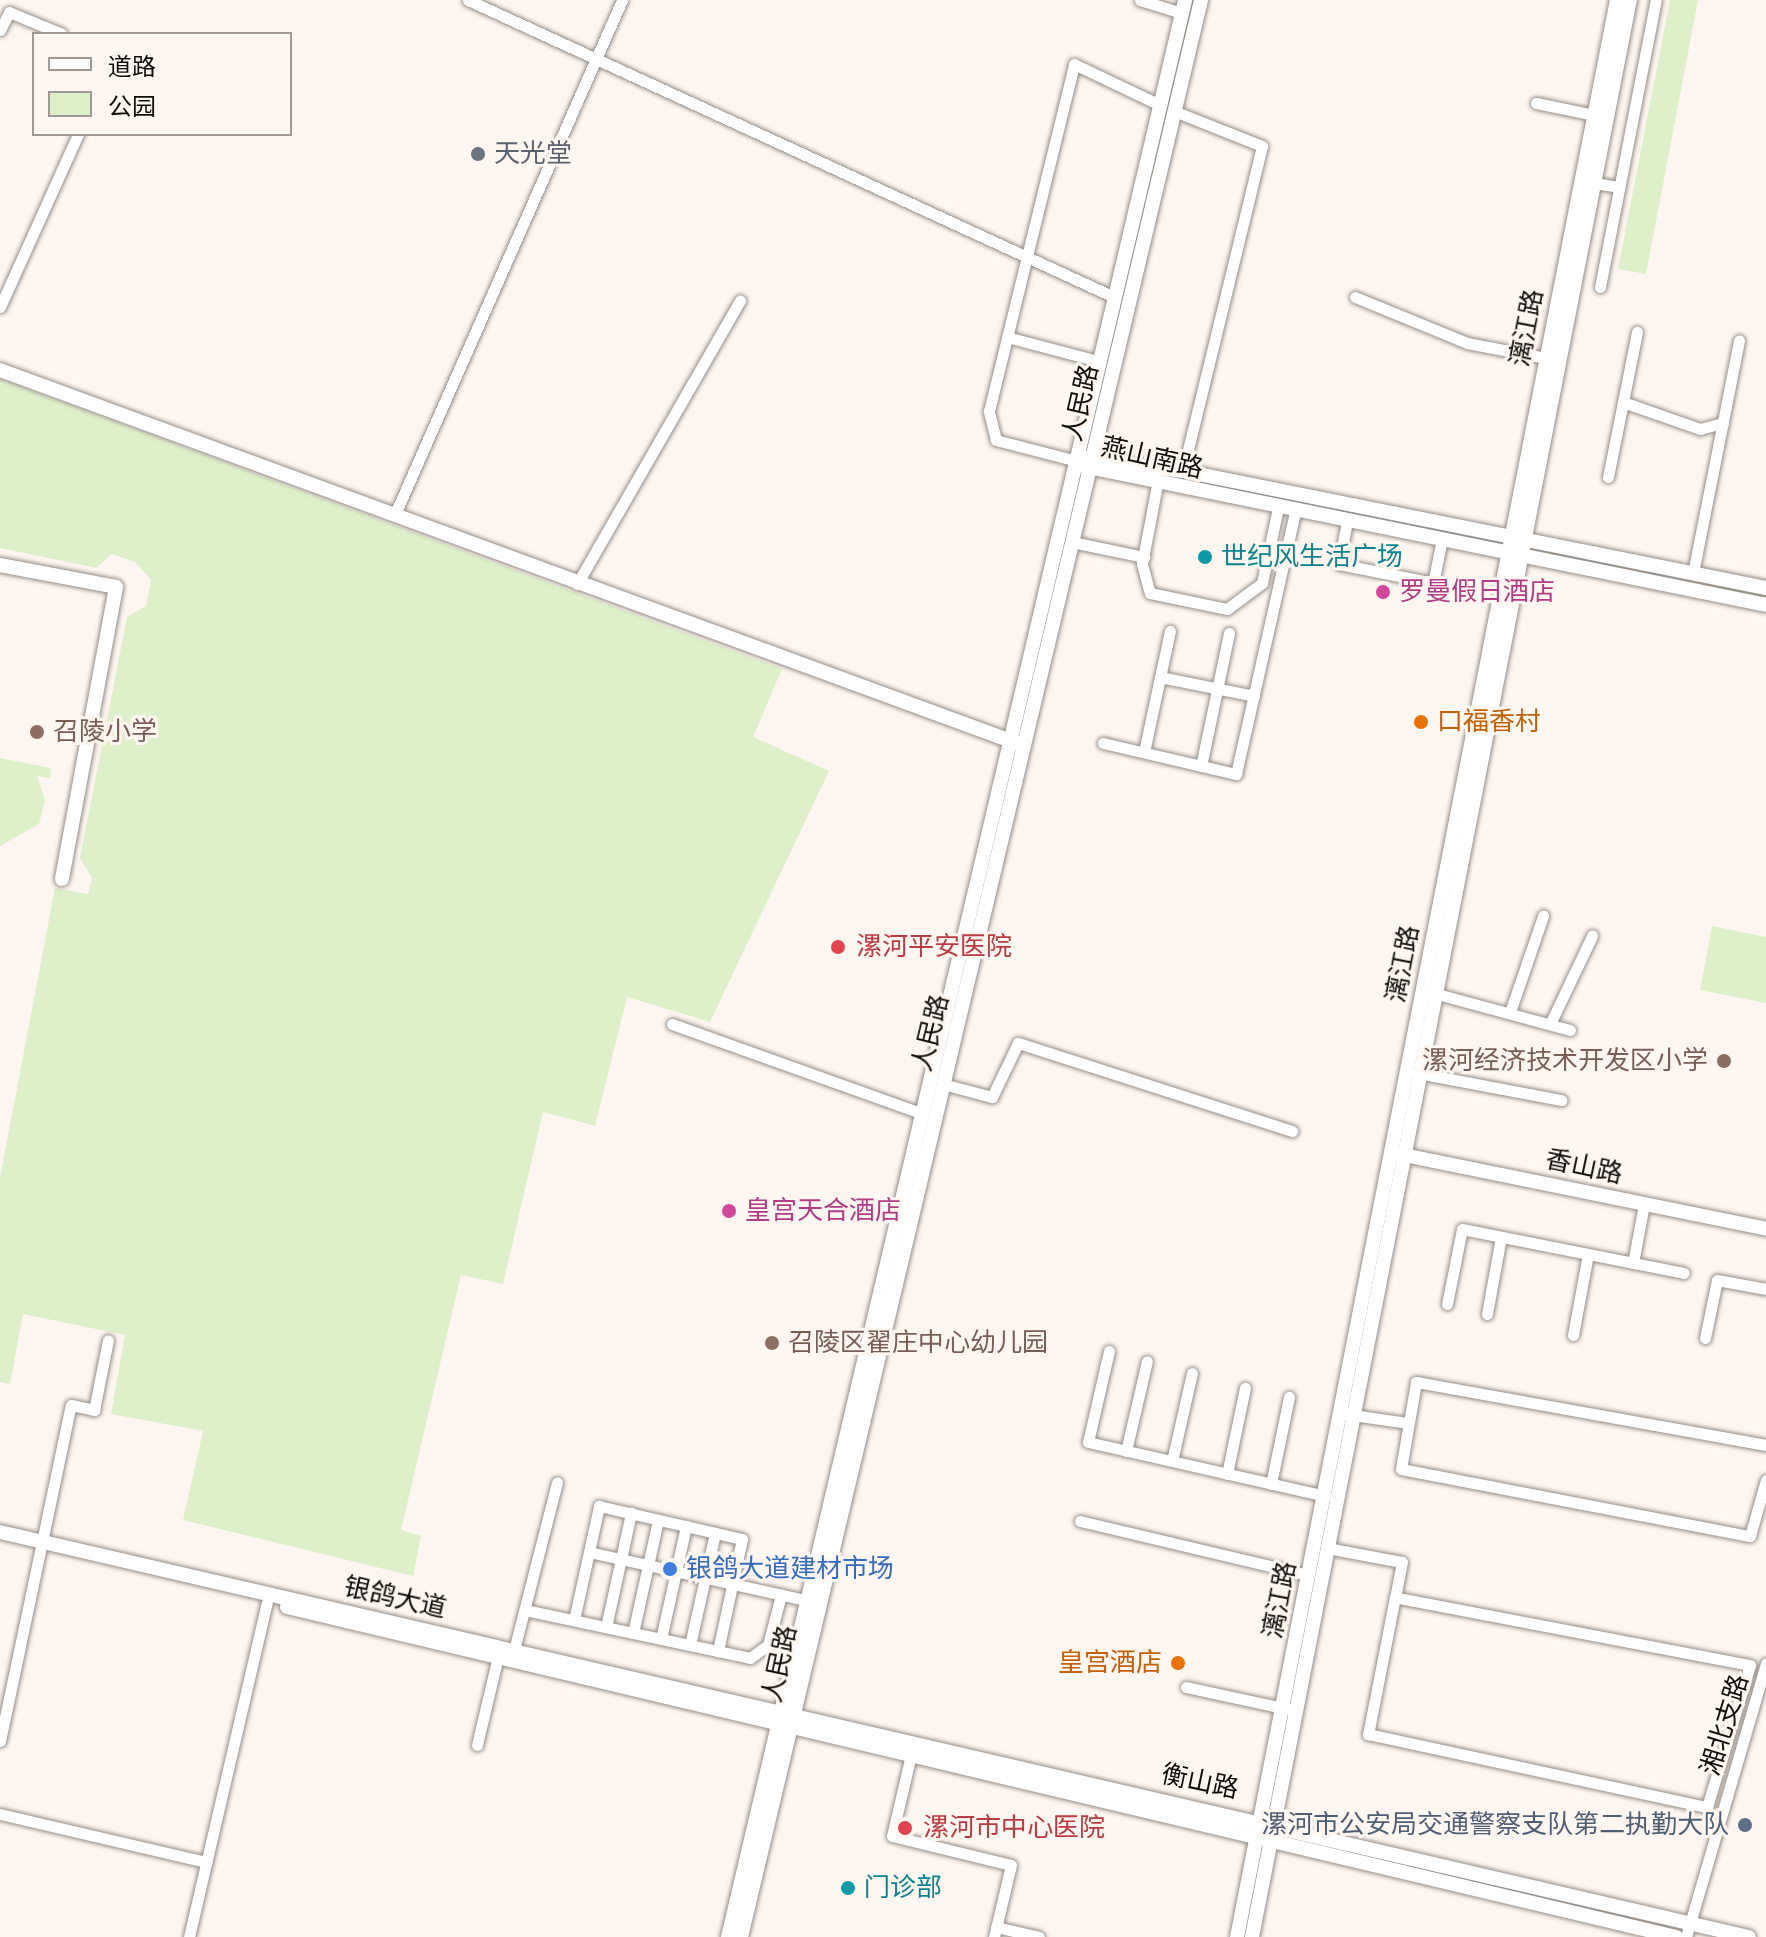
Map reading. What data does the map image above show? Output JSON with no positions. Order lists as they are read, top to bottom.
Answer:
{
  "streets": {
    "street": [
      "漓江路",
      "人民路",
      "燕山南路",
      "香山路",
      "银鸽大道",
      "湘北支路",
      "衡山路"
    ]
  },
  "crossings": [
    ["漓江路", "燕山南路"],
    ["漓江路", "香山路"],
    ["漓江路", "衡山路"],
    ["人民路", "燕山南路"],
    ["人民路", "银鸽大道"],
    ["人民路", "衡山路"],
    ["银鸽大道", "衡山路"],
    ["湘北支路", "衡山路"]
  ],
  "places": [
    "天光堂",
    "世纪风生活广场",
    "罗曼假日酒店",
    "口福香村",
    "召陵小学",
    "漯河平安医院",
    "漯河经济技术开发区小学",
    "皇宫天合酒店",
    "召陵区翟庄中心幼儿园",
    "银鸽大道建材市场",
    "皇宫酒店",
    "漯河市公安局交通警察支队第二执勤大队",
    "漯河市中心医院",
    "门诊部"
  ],
  "legend": ["道路", "公园"]
}
